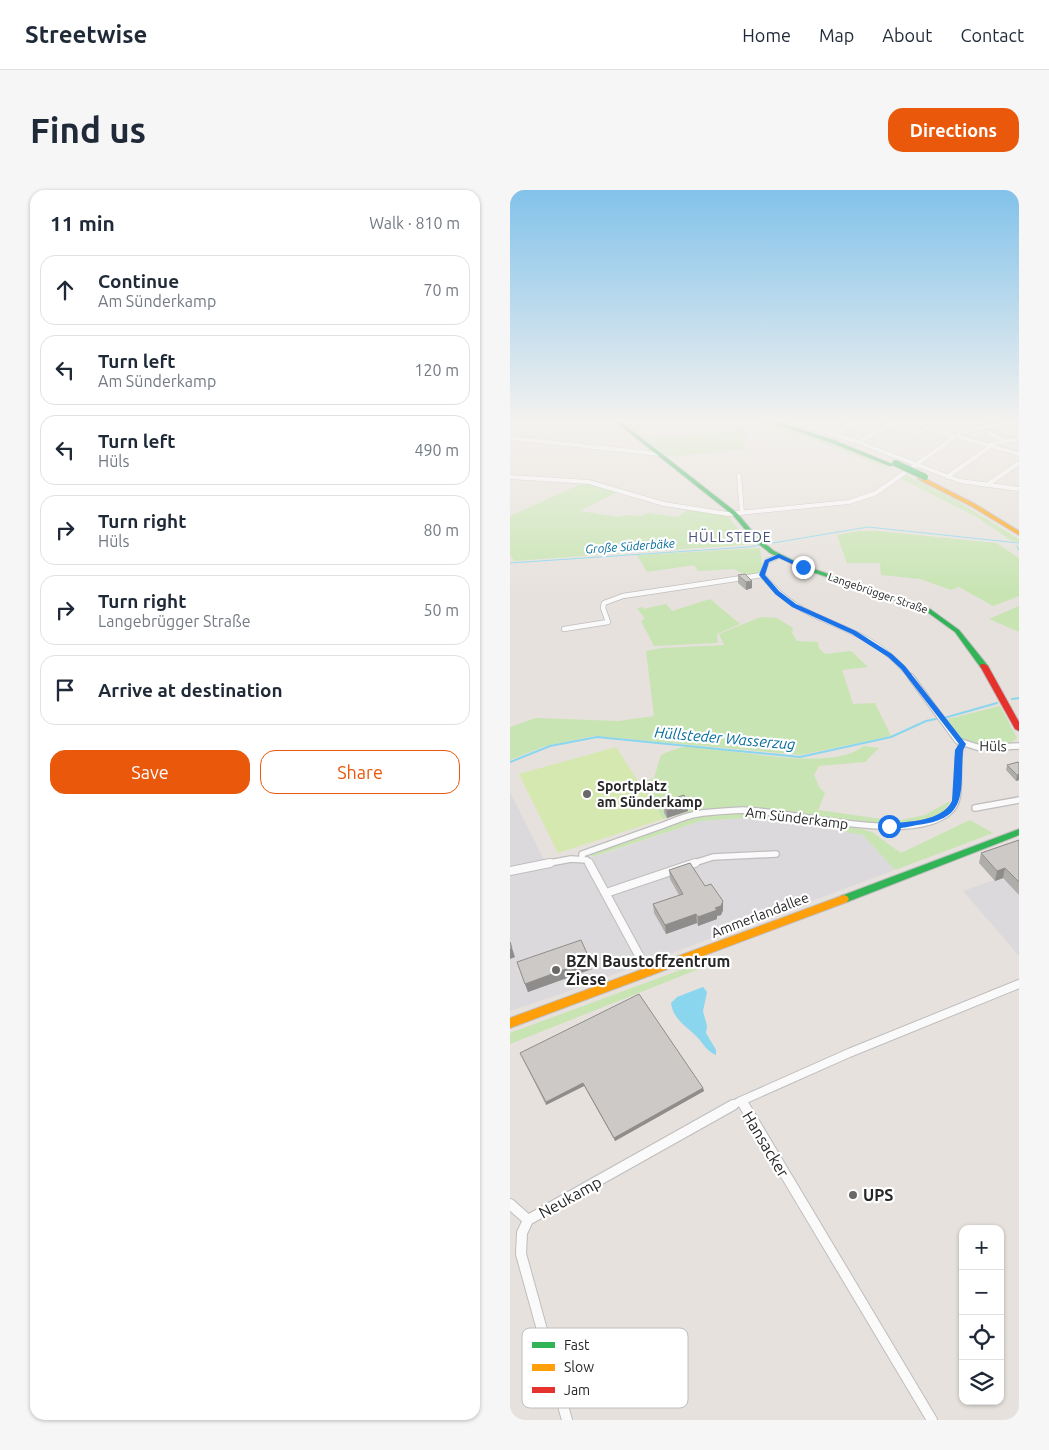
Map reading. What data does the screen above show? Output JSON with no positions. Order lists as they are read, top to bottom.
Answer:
{
  "streets": {
    "main road": ["Langebrügger Straße", "Ammerlandallee"],
    "street": [
      "Hüls",
      "Am Sünderkamp",
      "Hansacker",
      "Neukamp"
    ]
  },
  "crossings": [
    ["Hüls", "Am Sünderkamp"],
    ["Hansacker", "Neukamp"]
  ],
  "districts": ["HÜLLSTEDE"],
  "water": ["Große Süderbäke", "Hüllsteder Wasserzug"],
  "places": ["Sportplatz am Sünderkamp", "BZN Baustoffzentrum Ziese", "UPS"],
  "legend": ["Fast", "Slow", "Jam"],
  "page": {
    "header": "Streetwise",
    "nav": [
      "Home",
      "Map",
      "About",
      "Contact"
    ],
    "buttons": [
      "Directions",
      ["Save", "Share"]
    ],
    "title": "Find us",
    "heading": ["11 min", "Walk · 810 m"],
    "list": [
      ["Continue", "Am Sünderkamp", "70 m"],
      ["Turn left", "Am Sünderkamp", "120 m"],
      ["Turn left", "Hüls", "490 m"],
      ["Turn right", "Hüls", "80 m"],
      ["Turn right", "Langebrügger Straße", "50 m"],
      "Arrive at destination"
    ],
    "map_buttons": ["+", "−"]
  }
}
